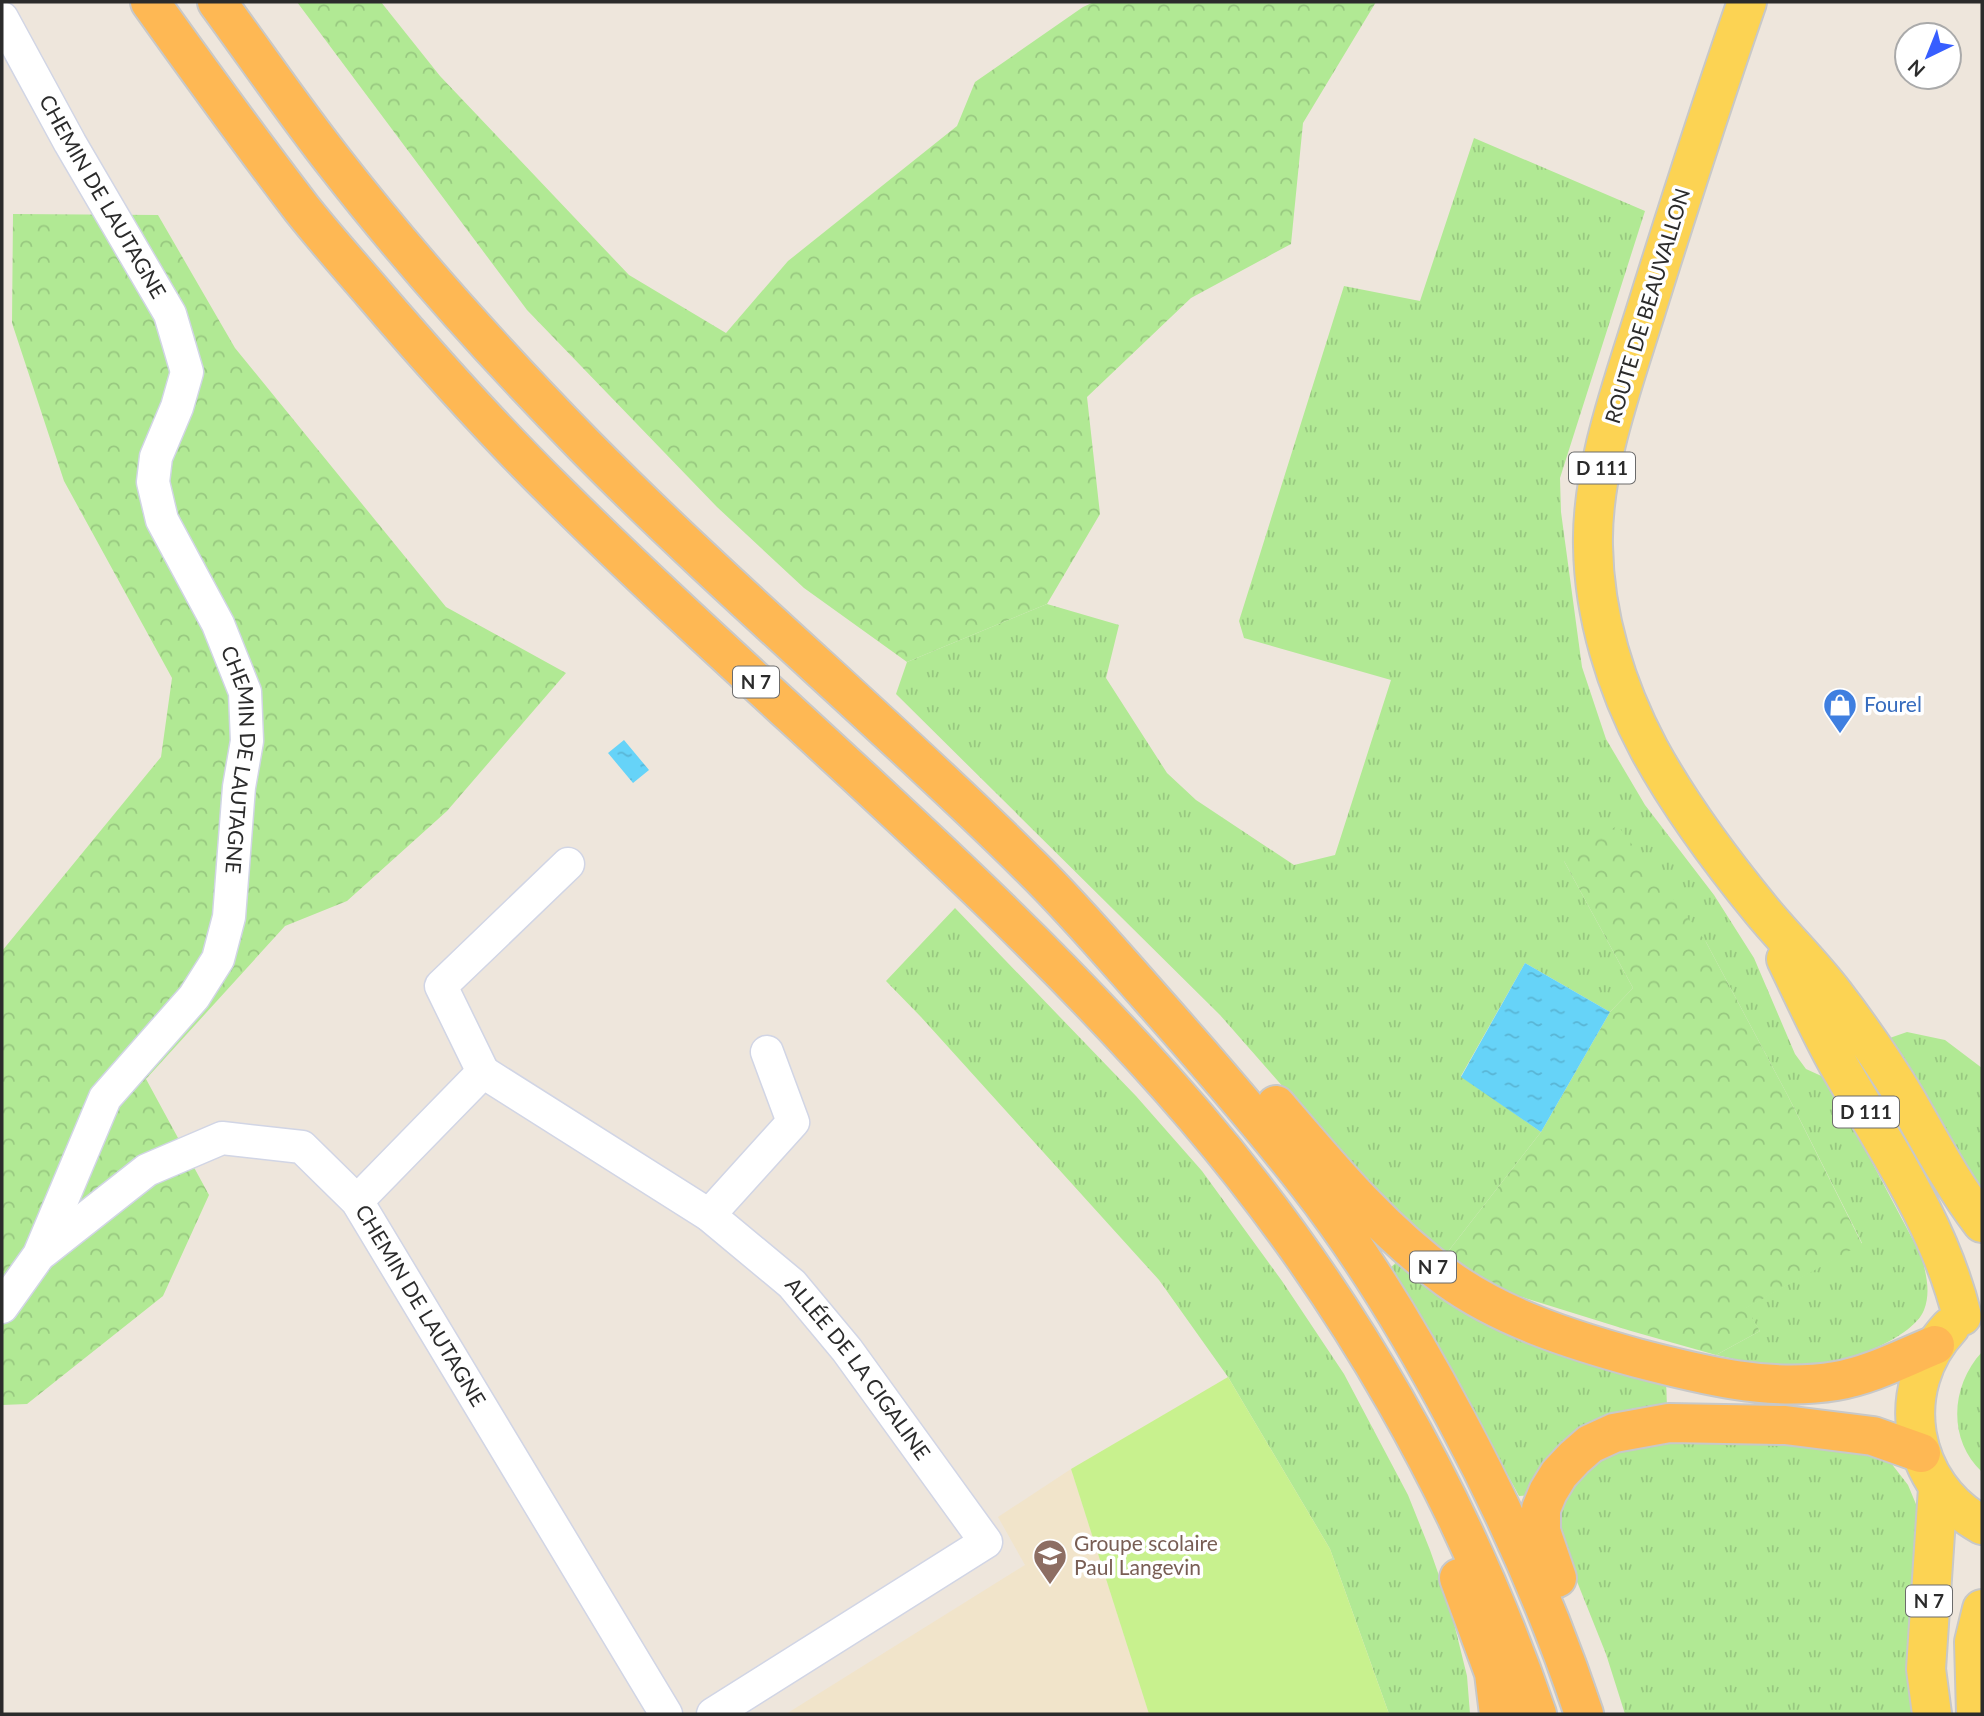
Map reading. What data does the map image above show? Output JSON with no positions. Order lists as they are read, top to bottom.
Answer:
{
  "streets": {
    "highway": ["N 7"],
    "main road": ["ROUTE DE BEAUVALLON", "D 111"],
    "street": ["CHEMIN DE LAUTAGNE", "ALLÉE DE LA CIGALINE"]
  },
  "crossings": [
    ["ROUTE DE BEAUVALLON", "D 111"]
  ],
  "places": {
    "shop": ["Fourel"],
    "school or university": ["Groupe scolaire Paul Langevin"]
  },
  "north": "bottom left"
}
